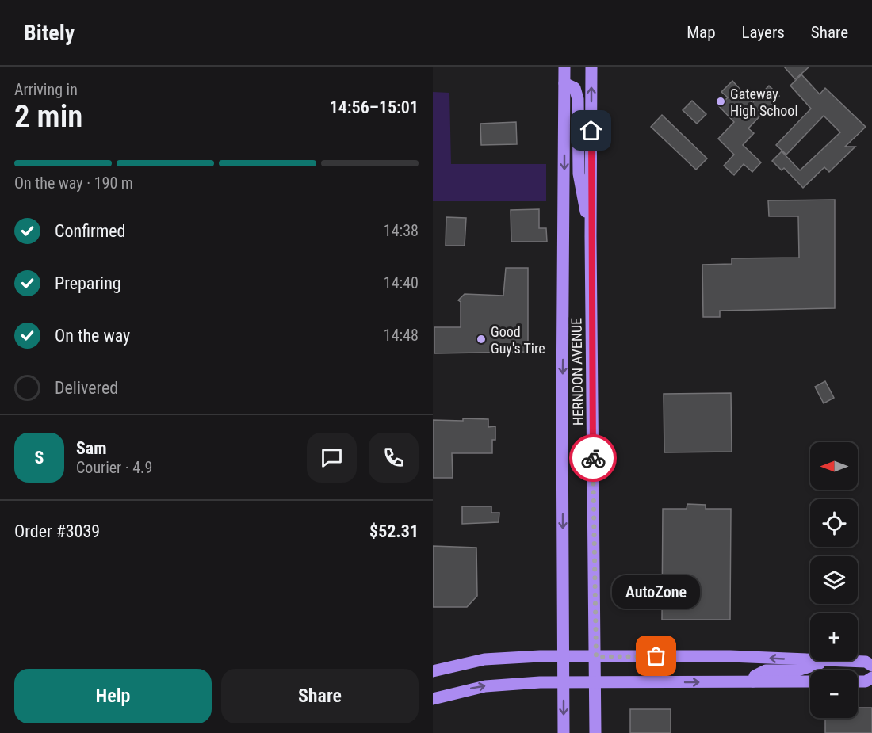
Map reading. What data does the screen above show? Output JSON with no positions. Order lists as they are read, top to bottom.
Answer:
{
  "streets": {
    "main road": ["HERNDON AVENUE"]
  },
  "places": ["Gateway High School", "Good Guy's Tire", "AutoZone"],
  "north": "left",
  "page": {
    "header": "Bitely",
    "nav": ["Map", "Layers", "Share"],
    "heading": ["2 min", "Arriving in", "14:56–15:01"],
    "panel": [
      "Sam",
      "Courier · 4.9",
      "Order #3039",
      "$52.31"
    ],
    "bar": "On the way · 190 m",
    "list": [
      ["Confirmed", "14:38"],
      ["Preparing", "14:40"],
      ["On the way", "14:48"],
      "Delivered"
    ],
    "round": "S",
    "map_buttons": ["+", "−"],
    "bubble": "AutoZone",
    "buttons": ["Help", "Share"]
  }
}
